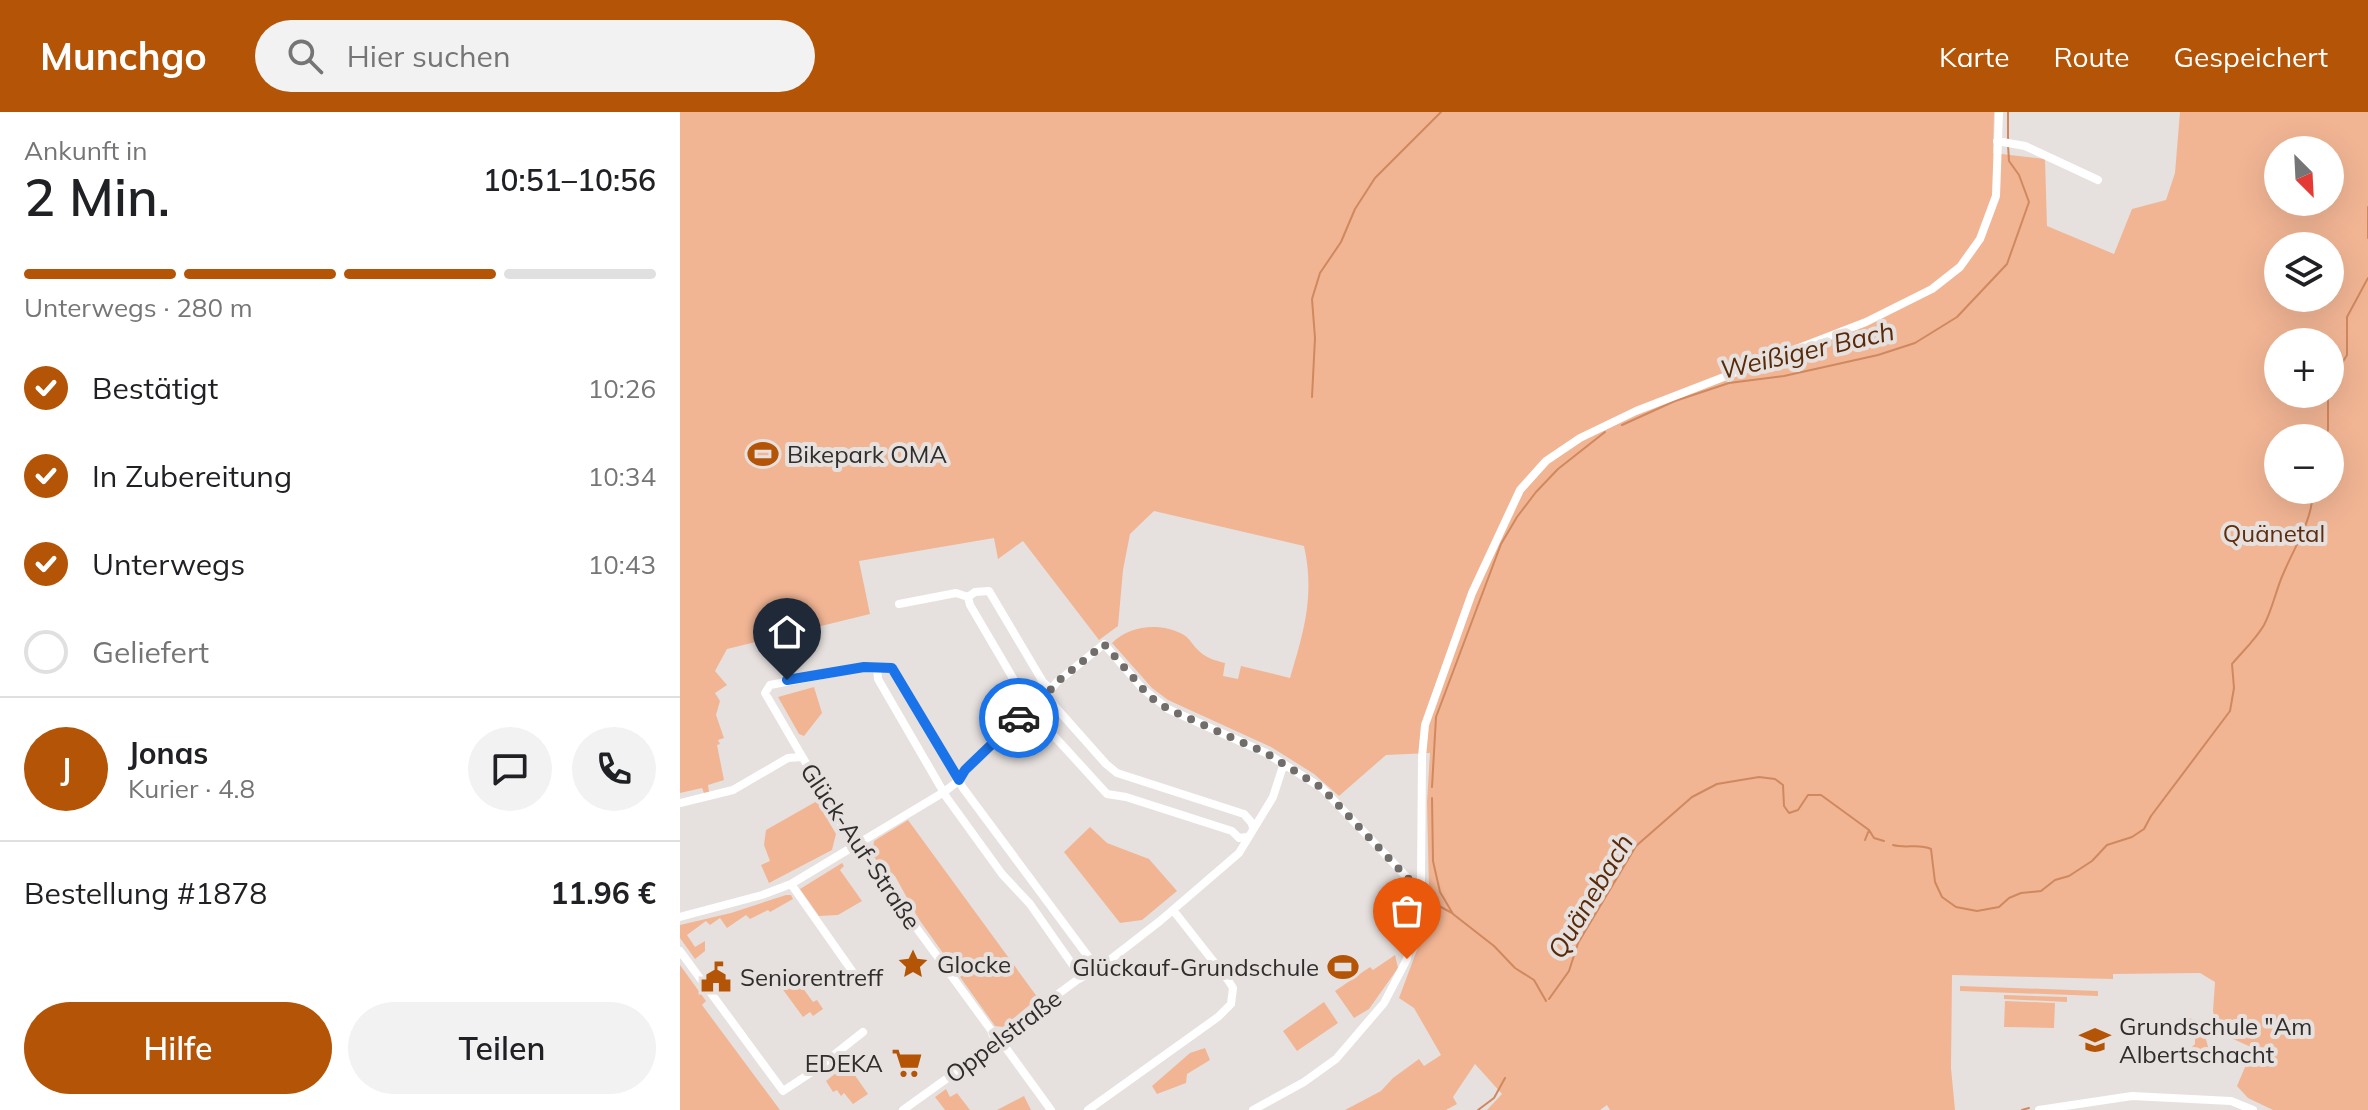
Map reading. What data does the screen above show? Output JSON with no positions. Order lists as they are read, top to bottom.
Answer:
{
  "streets": {
    "street": ["Glück-Auf-Straße", "Oppelstraße"]
  },
  "crossings": [
    ["Glück-Auf-Straße", "Oppelstraße"]
  ],
  "water": ["Weißiger Bach", "Quänebach"],
  "parks": ["Quänetal"],
  "places": {
    "sports": ["Bikepark OMA", "Glückauf-Grundschule"],
    "place": ["Glocke"],
    "public building": ["Seniorentreff"],
    "school or university": ["Grundschule \"Am Albertschacht"],
    "supermarket": ["EDEKA"]
  },
  "north": "bottom right",
  "page": {
    "header": "Munchgo",
    "search": "Hier suchen",
    "nav": ["Karte", "Route", "Gespeichert"],
    "heading": ["2 Min.", "Ankunft in", "10:51–10:56"],
    "panel": [
      "Jonas",
      "Kurier · 4.8",
      "Bestellung #1878",
      "11.96 €"
    ],
    "map_buttons": ["+", "−"],
    "bar": "Unterwegs · 280 m",
    "list": [
      ["Bestätigt", "10:26"],
      ["In Zubereitung", "10:34"],
      ["Unterwegs", "10:43"],
      "Geliefert"
    ],
    "round": "J",
    "buttons": ["Hilfe", "Teilen"]
  }
}
